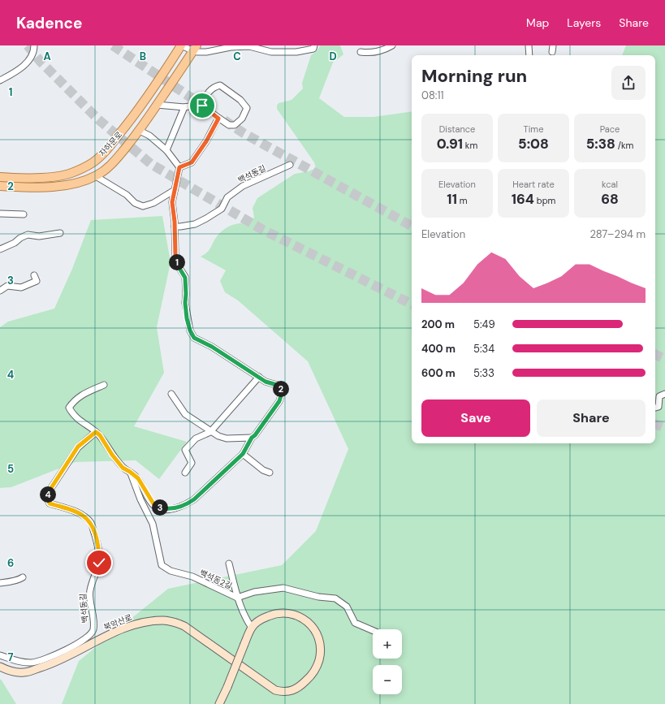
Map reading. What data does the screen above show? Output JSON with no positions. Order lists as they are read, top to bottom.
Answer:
{
  "streets": {
    "main road": ["자하문로"],
    "street": ["백석동길", "백석동2길", "북악산로"]
  },
  "page": {
    "header": "Kadence",
    "nav": ["Map", "Layers", "Share"],
    "heading": ["Morning run", "08:11"],
    "stats": [
      ["Distance", "0.91 km"],
      ["Time", "5:08"],
      ["Pace", "5:38 /km"],
      ["Elevation", "11 m"],
      ["Heart rate", "164 bpm"],
      ["kcal", "68"]
    ],
    "chart": ["Elevation", "287–294 m"],
    "pins": [
      "1",
      "2",
      "4",
      "3"
    ],
    "list": [
      {
        "name": "200 m",
        "note": "5:49"
      },
      {
        "name": "400 m",
        "note": "5:34"
      },
      {
        "name": "600 m",
        "note": "5:33"
      }
    ],
    "buttons": ["Save", "Share"],
    "map_buttons": ["+", "−"]
  },
  "grid": {
    "columns": [
      "A",
      "B",
      "C",
      "D"
    ],
    "rows": [
      "1",
      "2",
      "3",
      "4",
      "5",
      "6",
      "7"
    ]
  }
}
